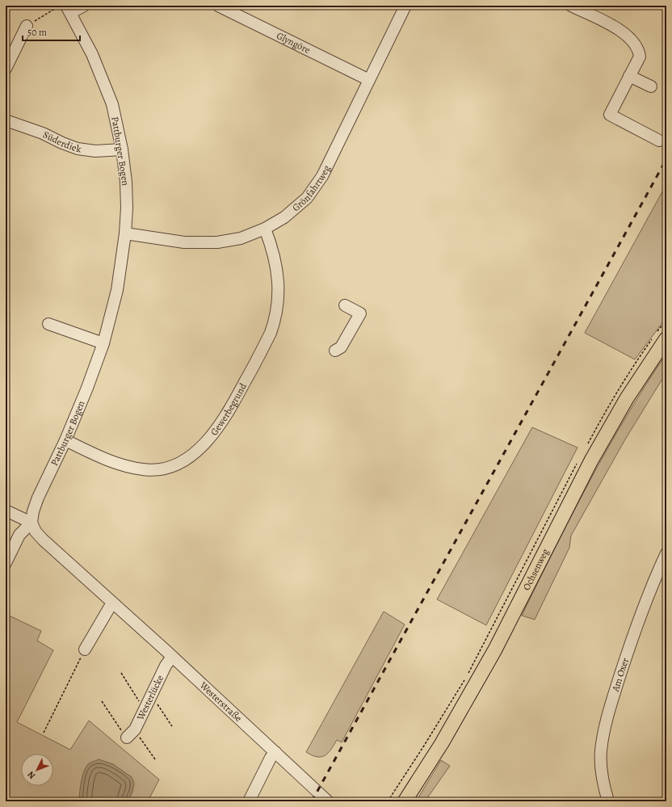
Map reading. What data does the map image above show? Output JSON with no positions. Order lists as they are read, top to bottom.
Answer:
{
  "streets": {
    "main road": ["Ochsenweg"],
    "street": [
      "Glyngöre",
      "Süderdiek",
      "Pattburger Bogen",
      "Grönfahrtweg",
      "Gewerbegrund",
      "Am Oxer",
      "Westerlücke",
      "Westerstraße"
    ]
  },
  "crossings": [
    ["Glyngöre", "Grönfahrtweg"],
    ["Süderdiek", "Pattburger Bogen"],
    ["Pattburger Bogen", "Grönfahrtweg"],
    ["Pattburger Bogen", "Gewerbegrund"],
    ["Pattburger Bogen", "Westerstraße"],
    ["Grönfahrtweg", "Gewerbegrund"],
    ["Westerlücke", "Westerstraße"]
  ],
  "scale_bar": "50 m",
  "north": "bottom left"
}
